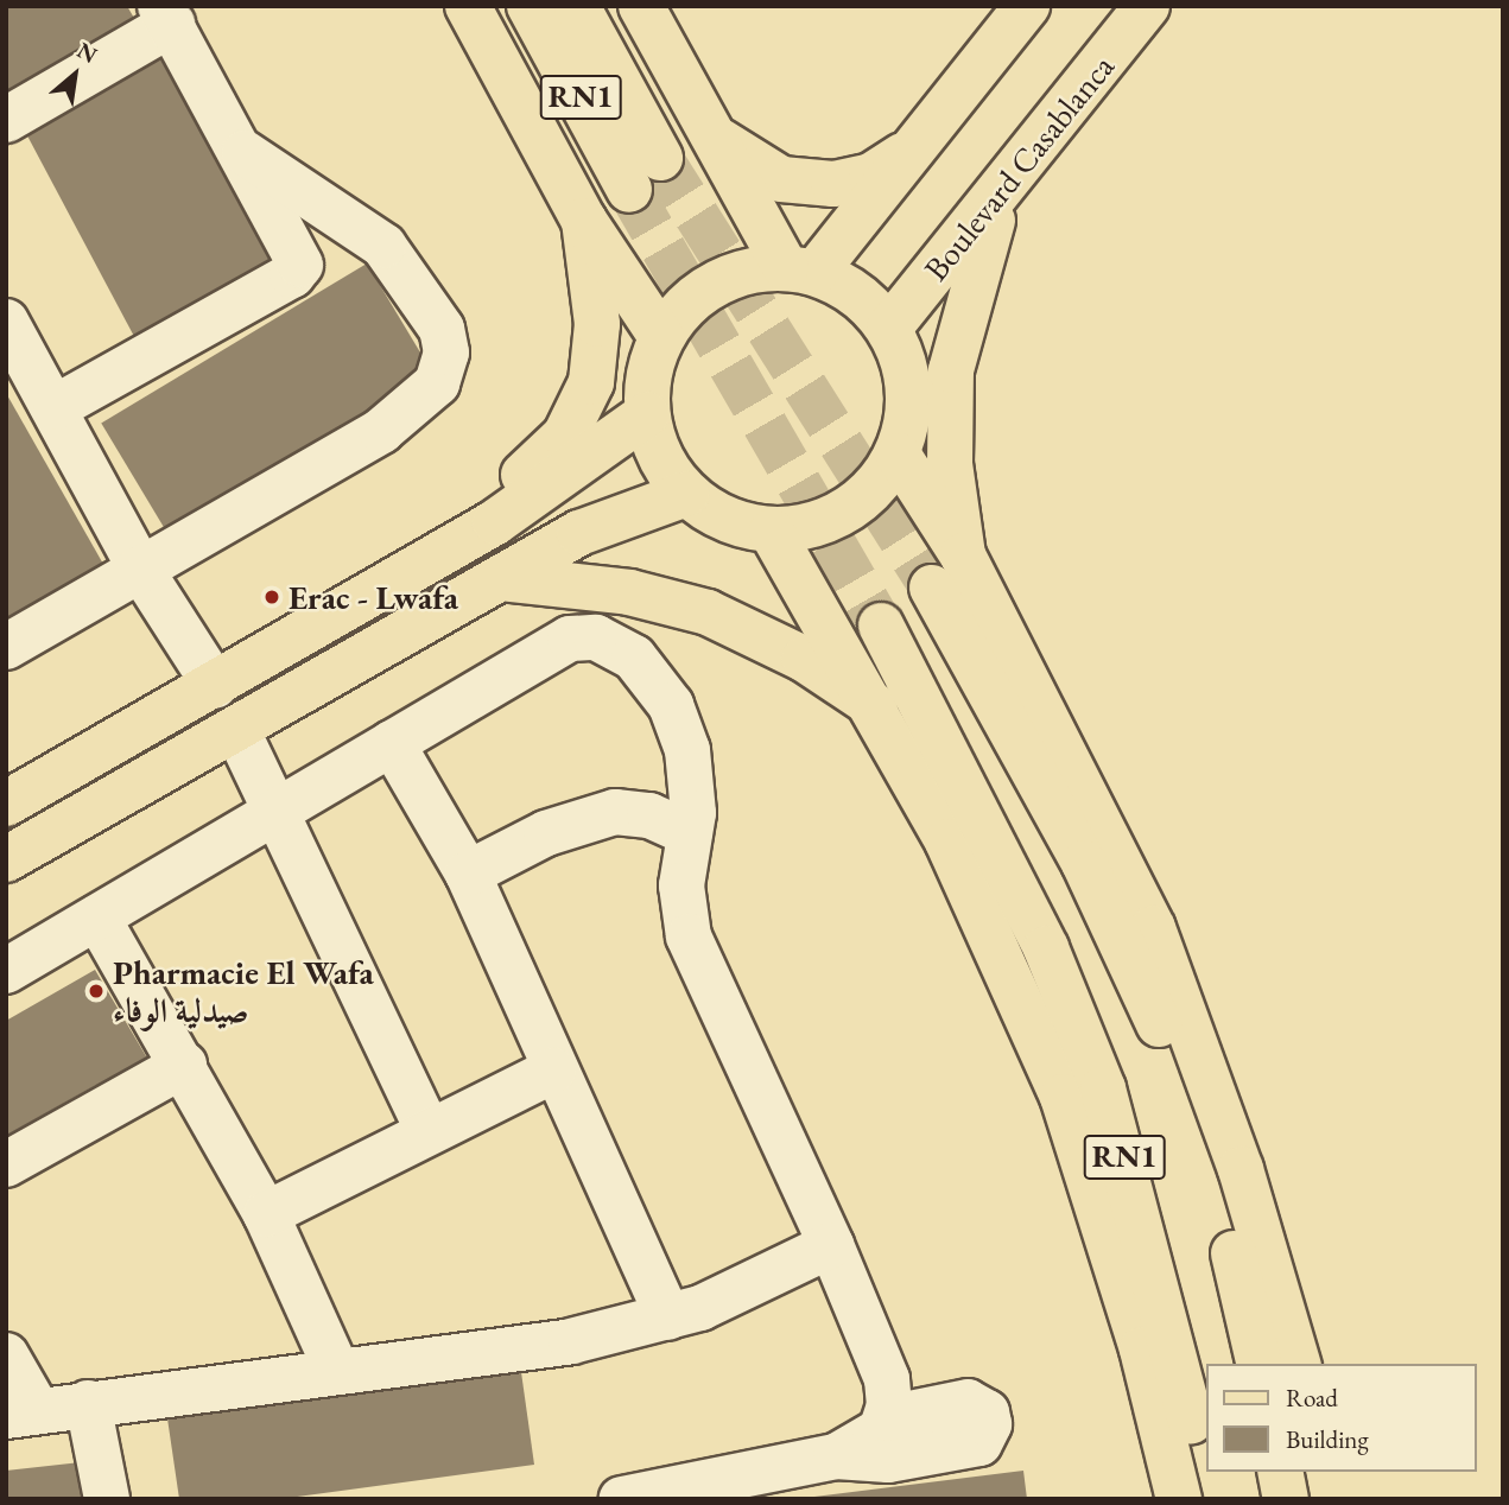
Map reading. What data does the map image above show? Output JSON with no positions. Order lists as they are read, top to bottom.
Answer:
{
  "streets": {
    "main road": ["RN1", "Boulevard Casablanca"]
  },
  "places": ["Erac - Lwafa", "Pharmacie El Wafa صيدلية الوفاء"],
  "legend": ["Road", "Building"],
  "north": "top right"
}
